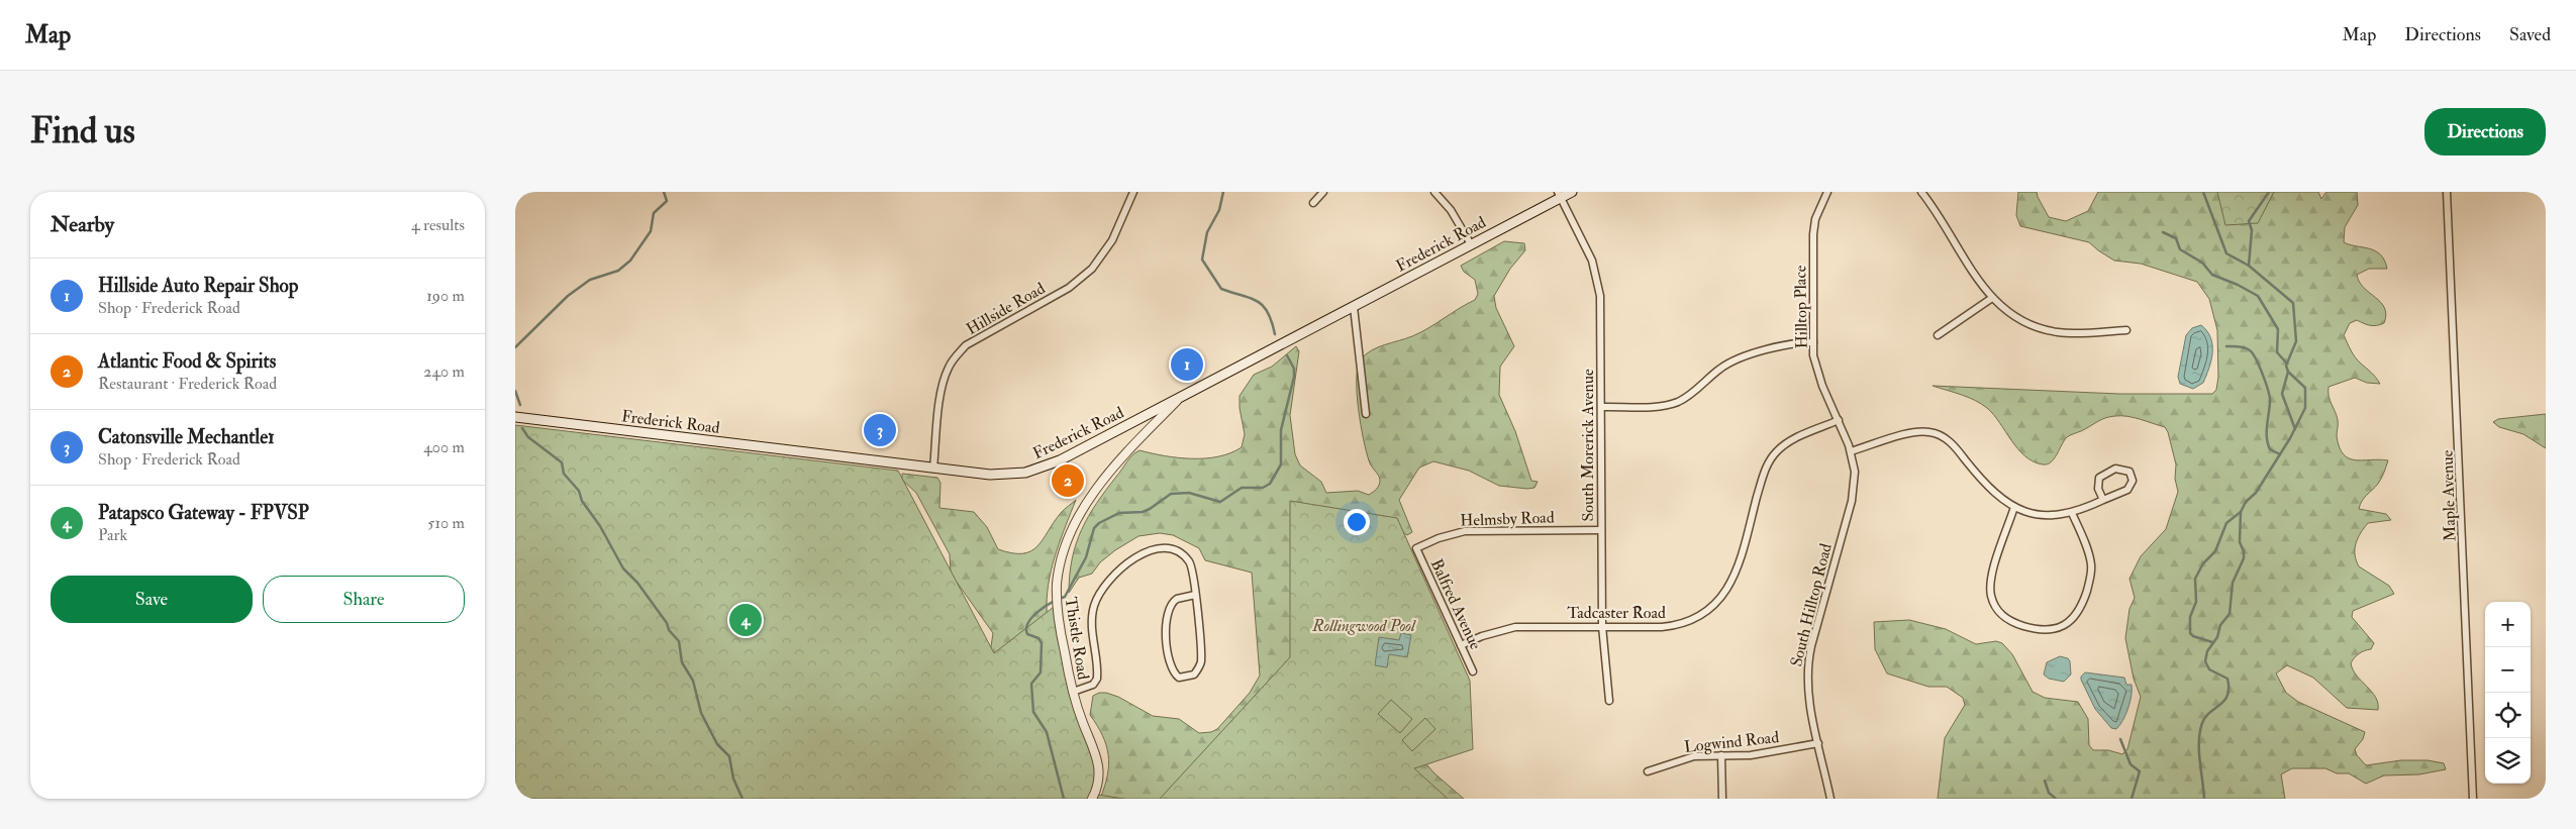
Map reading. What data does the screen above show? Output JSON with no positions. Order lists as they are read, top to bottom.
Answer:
{
  "streets": {
    "main road": ["Frederick Road"],
    "street": [
      "Hilltop Place",
      "Hillside Road",
      "South Morerick Avenue",
      "Maple Avenue",
      "Helmsby Road",
      "Balfred Avenue",
      "South Hilltop Road",
      "Tadcaster Road",
      "Thistle Road",
      "Logwind Road"
    ]
  },
  "crossings": [
    ["Frederick Road", "Hillside Road"],
    ["Frederick Road", "South Morerick Avenue"],
    ["Frederick Road", "Thistle Road"],
    ["Hilltop Place", "South Hilltop Road"],
    ["Hilltop Place", "Tadcaster Road"],
    ["South Morerick Avenue", "Helmsby Road"],
    ["South Morerick Avenue", "Tadcaster Road"],
    ["Helmsby Road", "Balfred Avenue"],
    ["Balfred Avenue", "Tadcaster Road"],
    ["South Hilltop Road", "Tadcaster Road"],
    ["South Hilltop Road", "Logwind Road"]
  ],
  "parks": ["Rollingwood Pool"],
  "page": {
    "header": "Map",
    "nav": ["Map", "Directions", "Saved"],
    "buttons": [
      "Directions",
      ["Save", "Share"]
    ],
    "title": "Find us",
    "heading": ["Nearby", "4 results"],
    "list": [
      {
        "mark": "1",
        "name": "Hillside Auto Repair Shop",
        "note": "Shop · Frederick Road",
        "value": "190 m"
      },
      {
        "mark": "2",
        "name": "Atlantic Food & Spirits",
        "note": "Restaurant · Frederick Road",
        "value": "240 m"
      },
      {
        "mark": "3",
        "name": "Catonsville Mechantle1",
        "note": "Shop · Frederick Road",
        "value": "400 m"
      },
      {
        "mark": "4",
        "name": "Patapsco Gateway - FPVSP",
        "note": "Park",
        "value": "510 m"
      }
    ],
    "pins": [
      "1",
      "3",
      "2",
      "4"
    ],
    "map_buttons": ["+", "−"]
  }
}
